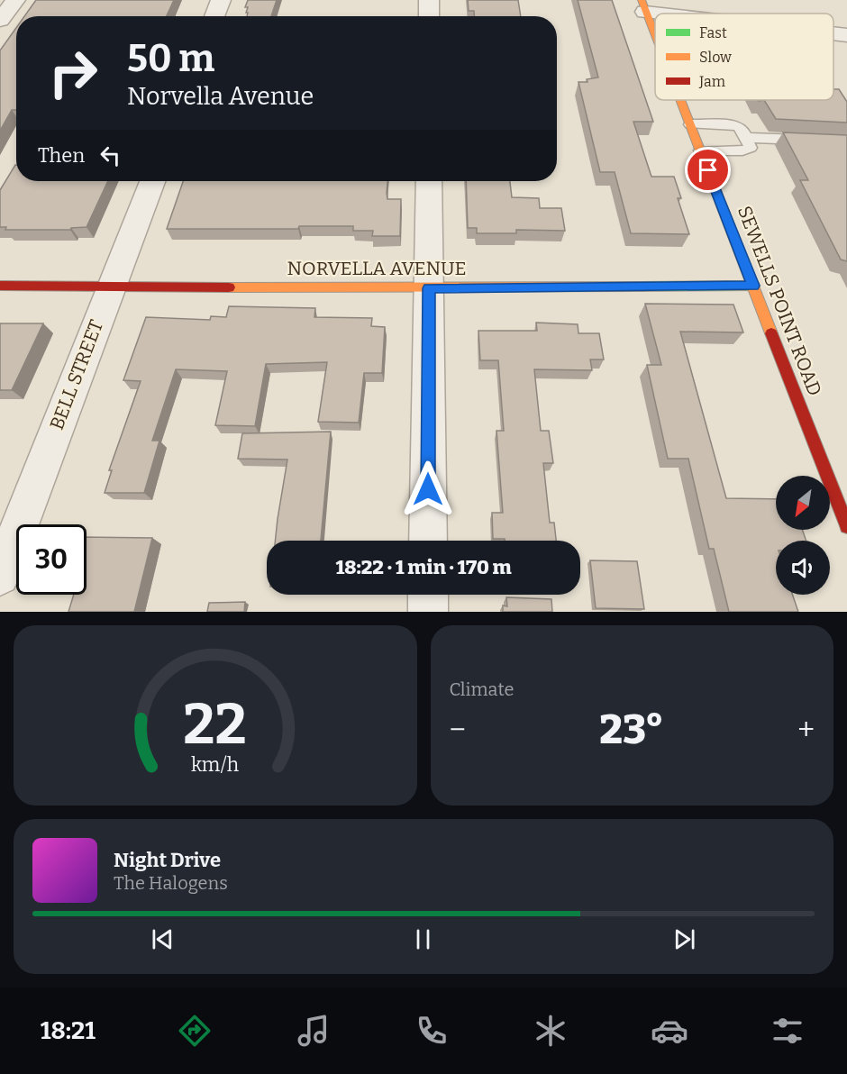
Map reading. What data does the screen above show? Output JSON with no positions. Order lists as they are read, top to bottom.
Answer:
{
  "streets": {
    "street": ["NORVELLA AVENUE", "SEWELLS POINT ROAD", "BELL STREET"]
  },
  "crossings": [
    ["NORVELLA AVENUE", "SEWELLS POINT ROAD"],
    ["NORVELLA AVENUE", "BELL STREET"]
  ],
  "legend": ["Fast", "Slow", "Jam"],
  "north": "bottom left",
  "page": {
    "turn": ["50 m", "Norvella Avenue"],
    "then": "Then",
    "limit": "30",
    "trip": "18:22 · 1 min · 170 m",
    "tile": "Climate",
    "heat": ["−", "23°", "+"],
    "song": ["Night Drive", "The Halogens"],
    "tabs": "18:21",
    "gauge": ["22", "km/h"]
  }
}
